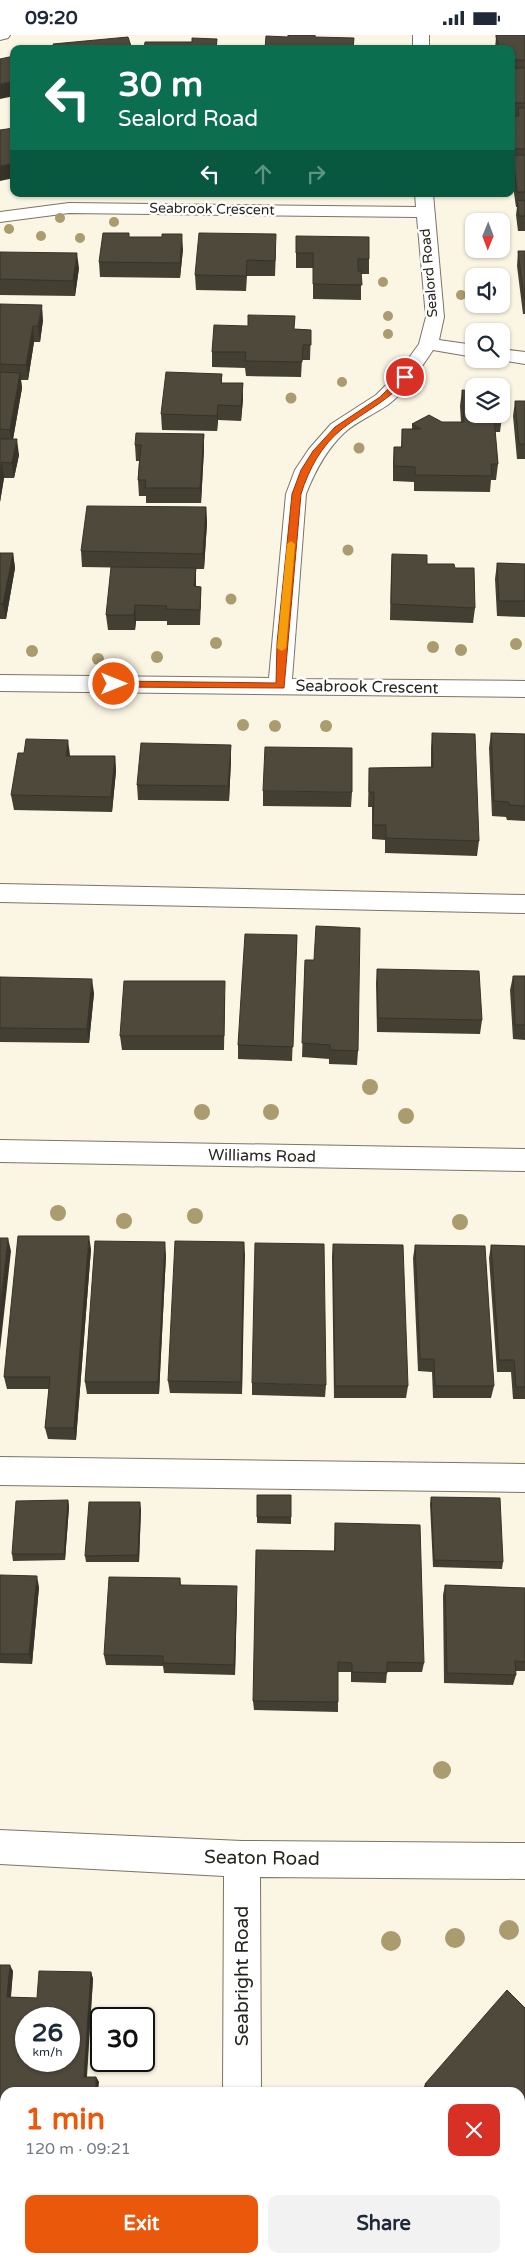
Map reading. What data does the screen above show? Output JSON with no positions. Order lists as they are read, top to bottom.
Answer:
{
  "streets": {
    "street": [
      "Seabrook Crescent",
      "Sealord Road",
      "Williams Road",
      "Seaton Road",
      "Seabright Road"
    ]
  },
  "crossings": [
    ["Seabrook Crescent", "Sealord Road"],
    ["Seaton Road", "Seabright Road"]
  ],
  "north": "bottom",
  "page": {
    "status": "09:20",
    "turn": ["30 m", "Sealord Road"],
    "speed": "26 km/h",
    "limit": "30",
    "heading": ["1 min", "120 m · 09:21"],
    "buttons": ["Exit", "Share"]
  }
}
